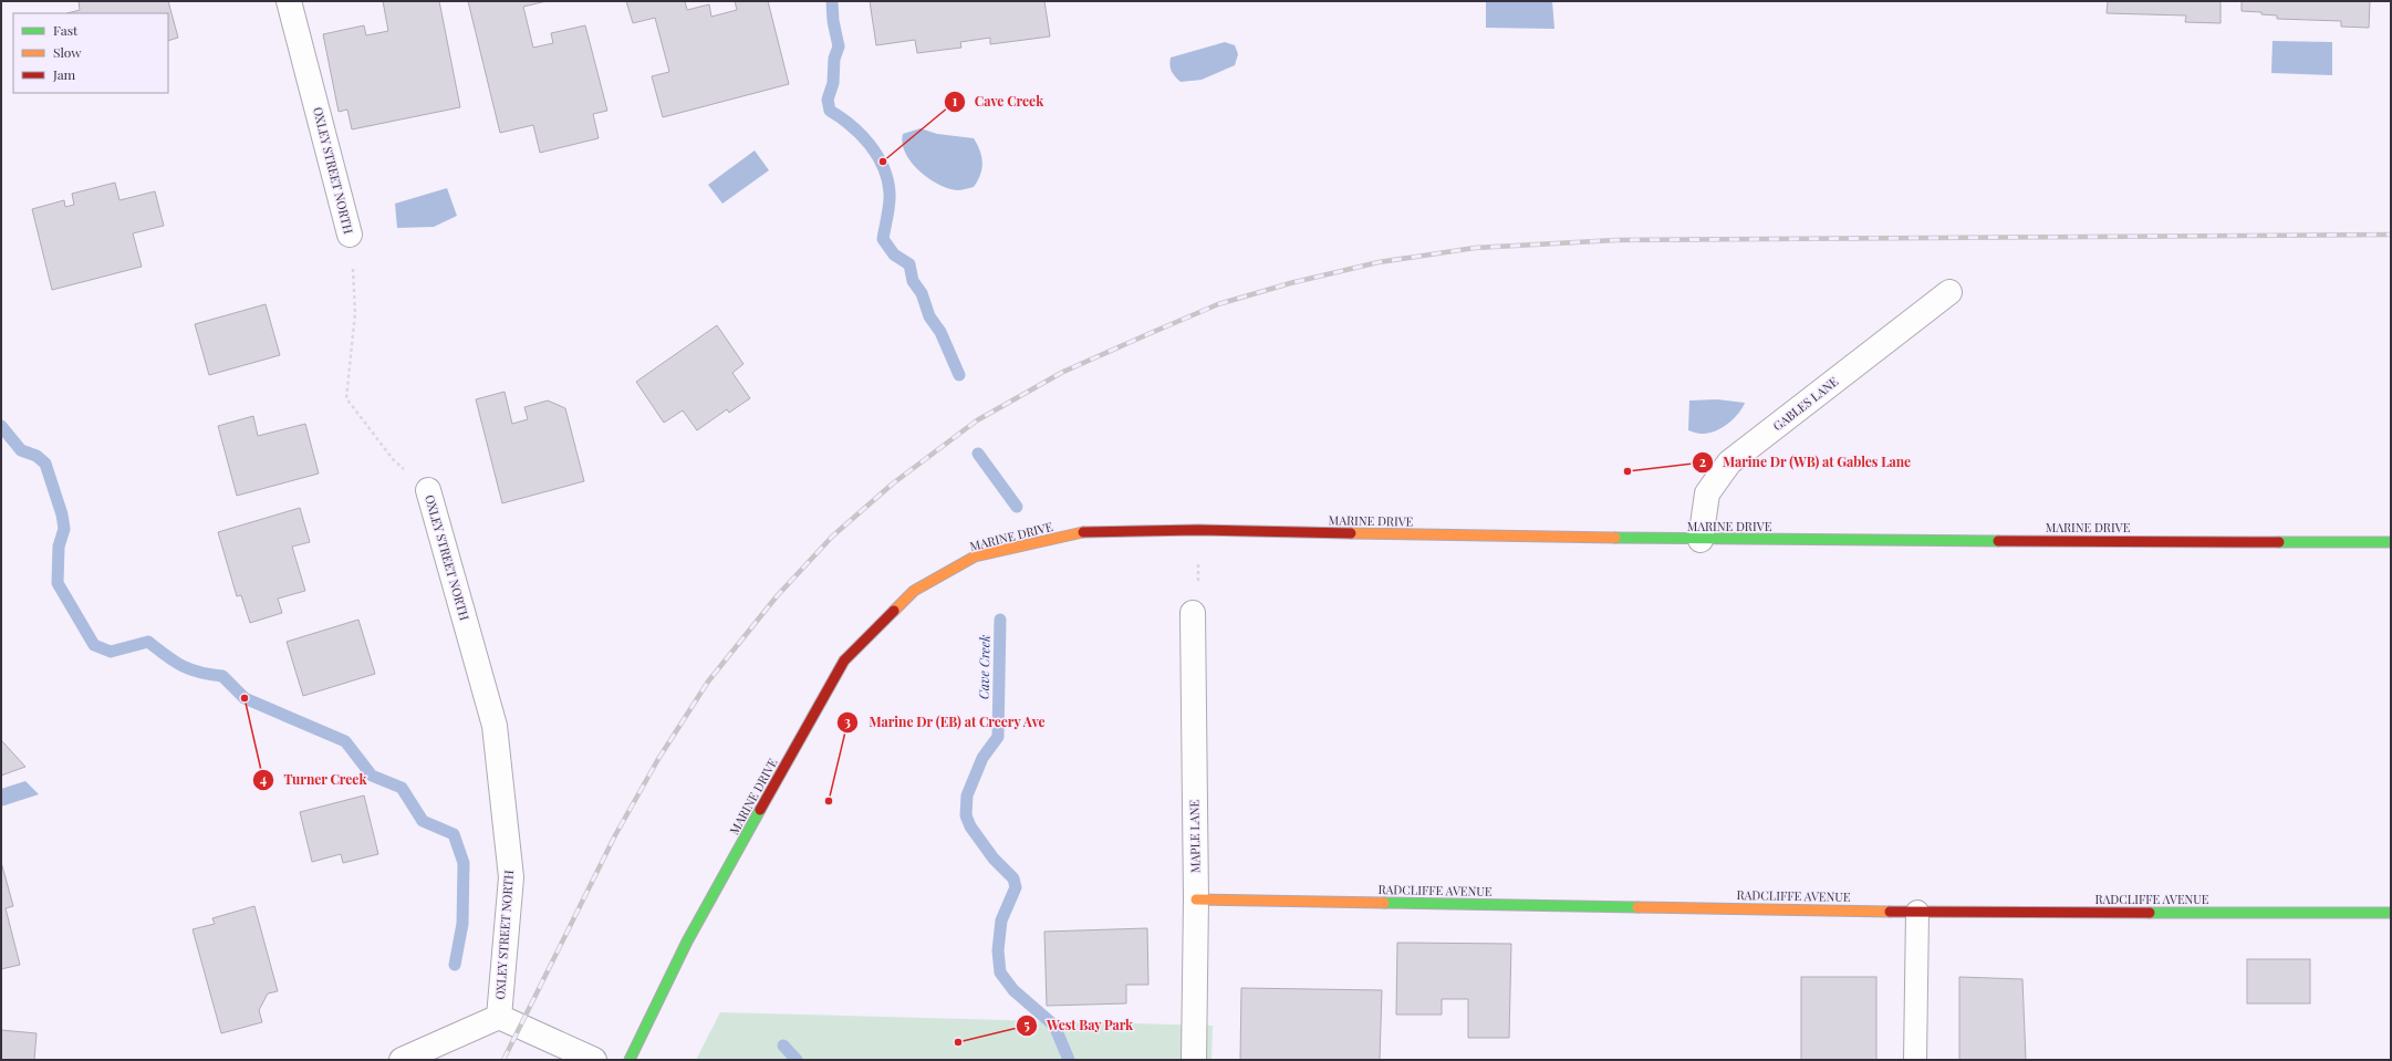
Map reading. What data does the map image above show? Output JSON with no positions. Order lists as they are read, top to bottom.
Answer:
{
  "streets": {
    "main road": ["MARINE DRIVE", "RADCLIFFE AVENUE"],
    "street": ["OXLEY STREET NORTH", "GABLES LANE", "MAPLE LANE"]
  },
  "crossings": [
    ["GABLES LANE", "MARINE DRIVE"],
    ["MAPLE LANE", "RADCLIFFE AVENUE"]
  ],
  "water": ["Cave Creek"],
  "places": [
    "Cave Creek",
    "Marine Dr (WB) at Gables Lane",
    "Turner Creek",
    "Marine Dr (EB) at Creery Ave",
    "West Bay Park"
  ],
  "legend": ["Fast", "Slow", "Jam"]
}
